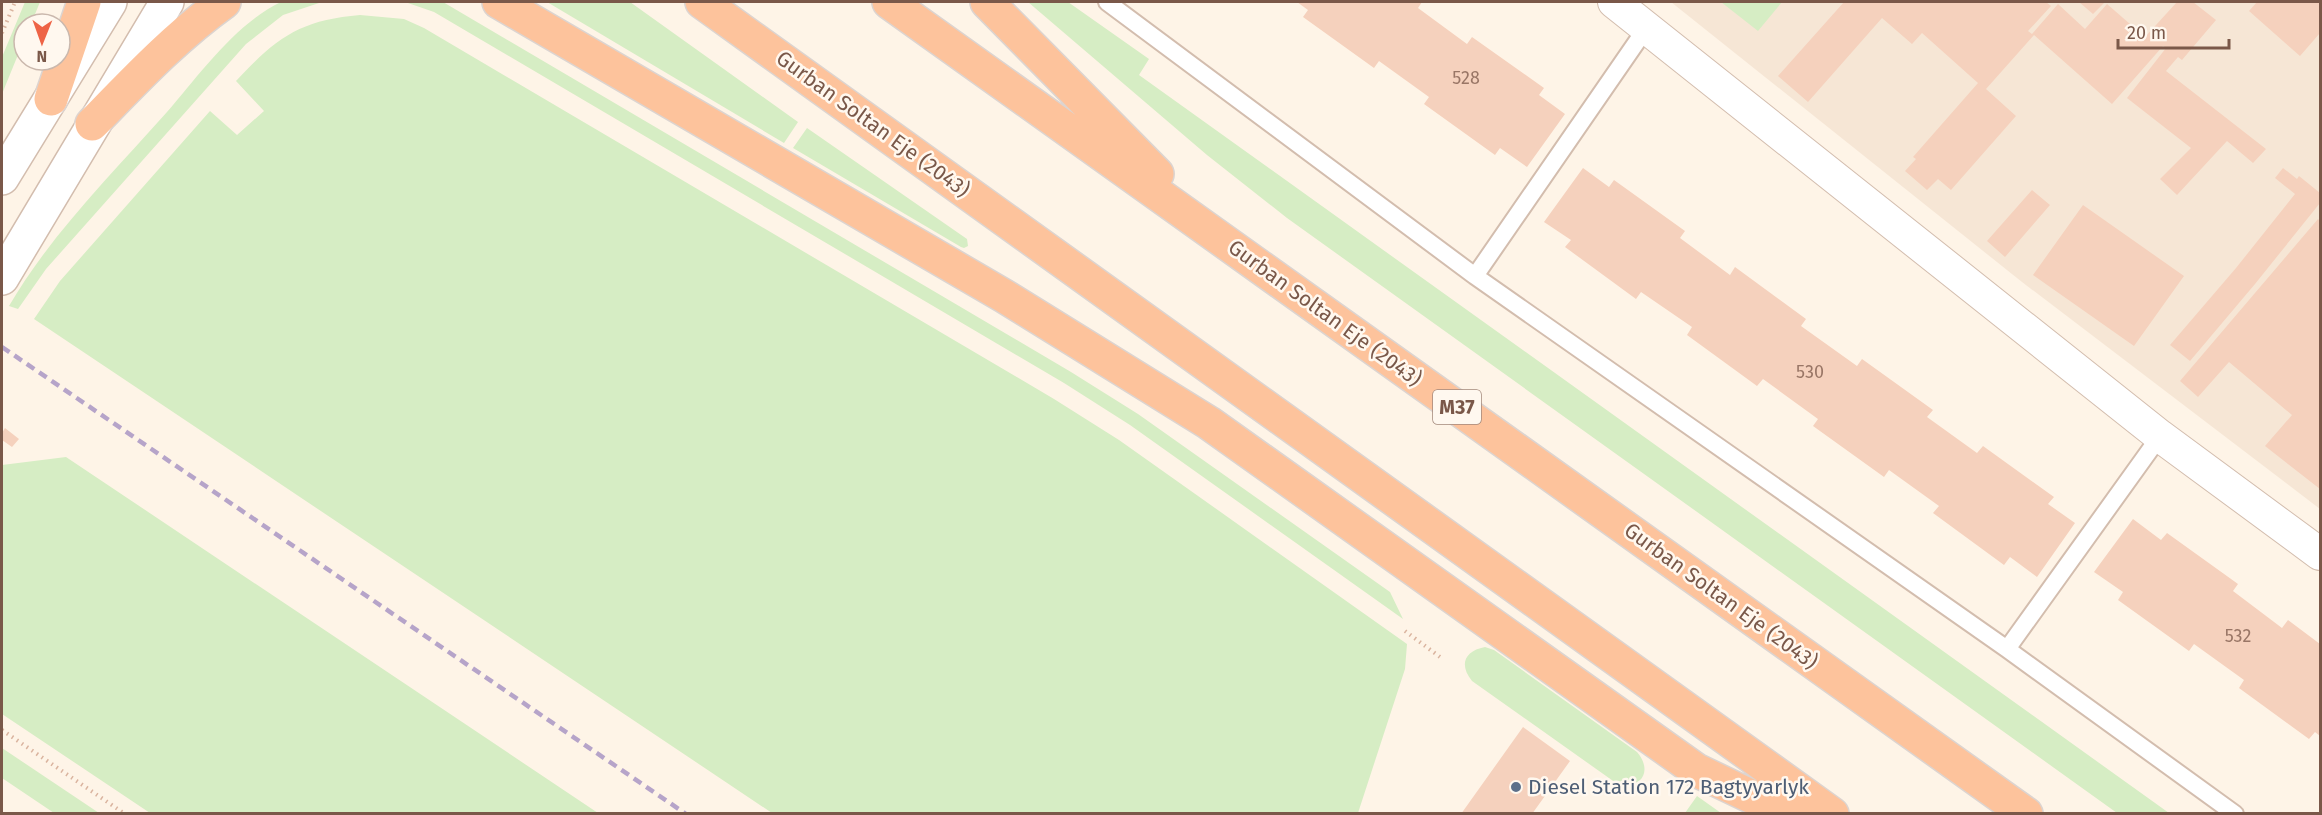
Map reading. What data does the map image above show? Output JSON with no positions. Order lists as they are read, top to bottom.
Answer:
{
  "streets": {
    "highway": ["Gurban Soltan Eje (2043)", "M37"]
  },
  "places": ["Diesel Station 172 Bagtyyarlyk"],
  "house_numbers": ["528", "530", "532"],
  "scale_bar": "20 m",
  "north": "bottom"
}
